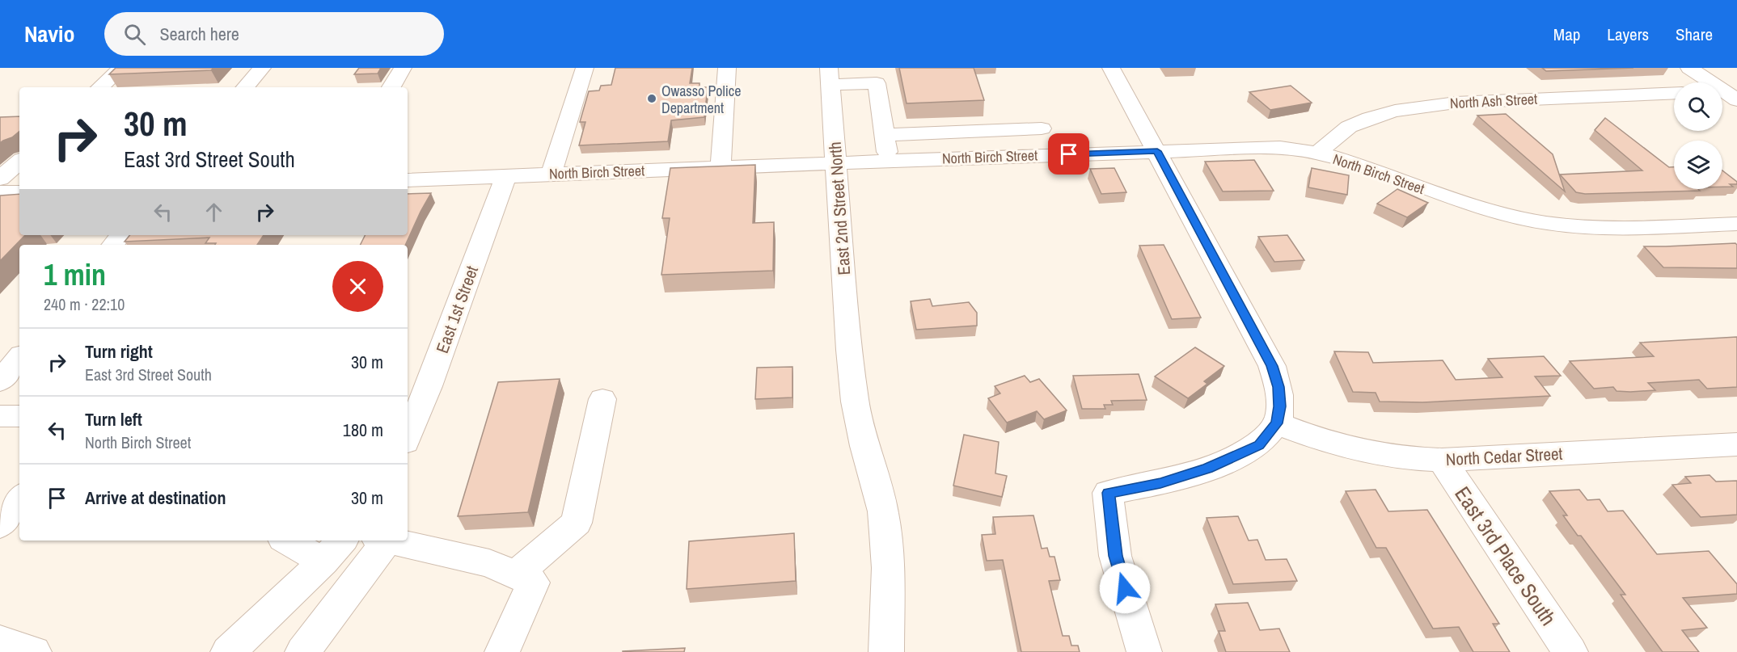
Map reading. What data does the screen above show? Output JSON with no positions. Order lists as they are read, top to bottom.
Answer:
{
  "streets": {
    "street": [
      "North Ash Street",
      "North Birch Street",
      "East 2nd Street North",
      "East 1st Street",
      "North Cedar Street",
      "East 3rd Place South"
    ]
  },
  "crossings": [
    ["North Ash Street", "North Birch Street"],
    ["North Birch Street", "East 2nd Street North"],
    ["North Birch Street", "East 1st Street"],
    ["North Cedar Street", "East 3rd Place South"]
  ],
  "places": ["Owasso Police Department"],
  "page": {
    "header": "Navio",
    "search": "Search here",
    "nav": ["Map", "Layers", "Share"],
    "turn": ["30 m", "East 3rd Street South"],
    "heading": ["1 min", "240 m · 22:10"],
    "list": [
      {
        "name": "Turn right",
        "note": "East 3rd Street South",
        "value": "30 m"
      },
      {
        "name": "Turn left",
        "note": "North Birch Street",
        "value": "180 m"
      },
      {
        "name": "Arrive at destination",
        "value": "30 m"
      }
    ]
  }
}
